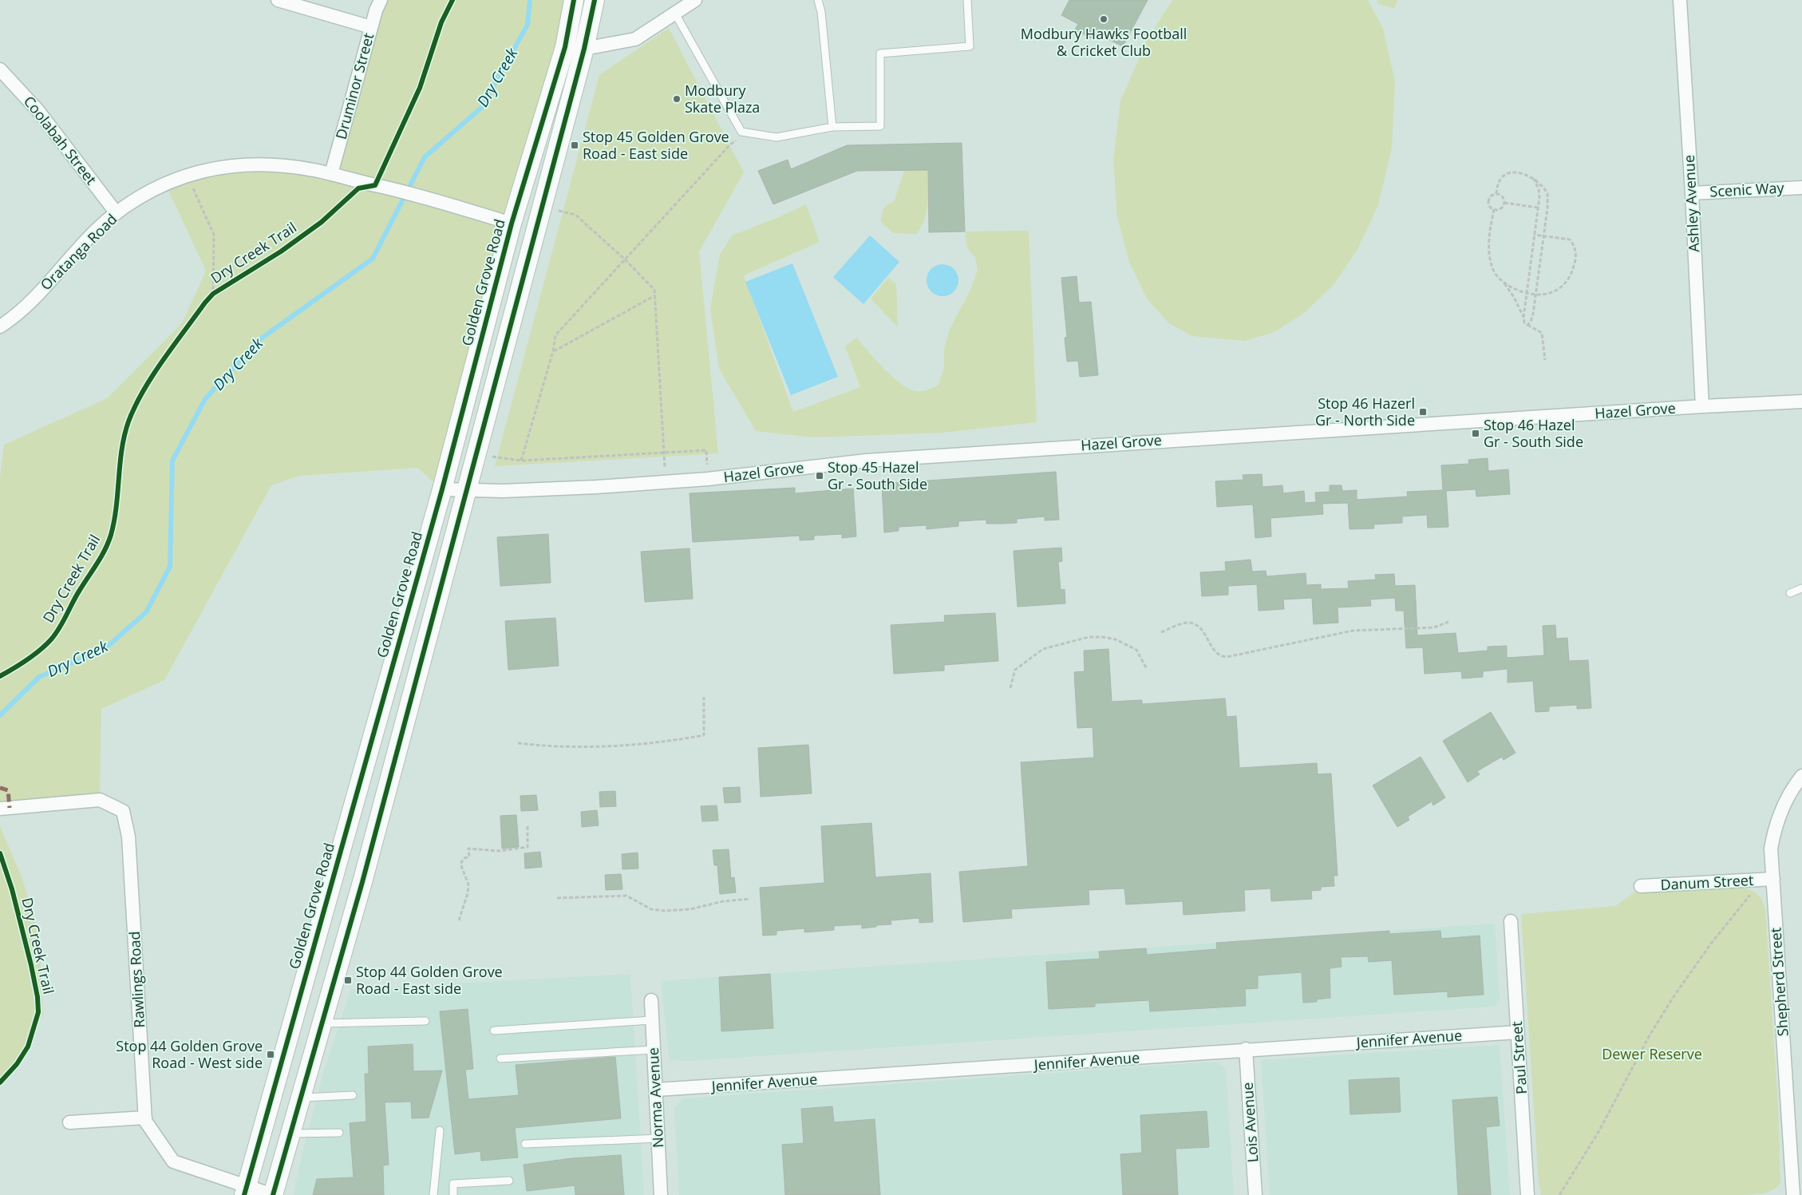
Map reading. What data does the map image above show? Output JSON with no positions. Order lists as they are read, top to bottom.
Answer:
{
  "streets": {
    "main road": ["Golden Grove Road"],
    "street": [
      "Druminor Street",
      "Coolabah Street",
      "Scenic Way",
      "Ashley Avenue",
      "Oratanga Road",
      "Hazel Grove",
      "Danum Street",
      "Rawlings Road",
      "Shepherd Street",
      "Jennifer Avenue",
      "Paul Street",
      "Norma Avenue",
      "Lois Avenue"
    ],
    "cycle path": ["Dry Creek Trail"]
  },
  "crossings": [
    ["Druminor Street", "Oratanga Road"],
    ["Coolabah Street", "Oratanga Road"],
    ["Scenic Way", "Ashley Avenue"],
    ["Ashley Avenue", "Hazel Grove"],
    ["Oratanga Road", "Golden Grove Road"],
    ["Golden Grove Road", "Hazel Grove"],
    ["Golden Grove Road", "Rawlings Road"],
    ["Danum Street", "Shepherd Street"],
    ["Jennifer Avenue", "Paul Street"],
    ["Jennifer Avenue", "Norma Avenue"],
    ["Jennifer Avenue", "Lois Avenue"]
  ],
  "water": ["Dry Creek"],
  "parks": ["Dewer Reserve"],
  "places": {
    "other": ["Modbury Hawks Football & Cricket Club", "Modbury Skate Plaza"],
    "transit": [
      "Stop 45 Golden Grove Road - East side",
      "Stop 46 Hazerl Gr - North Side",
      "Stop 46 Hazel Gr - South Side",
      "Stop 45 Hazel Gr - South Side",
      "Stop 44 Golden Grove Road - East side",
      "Stop 44 Golden Grove Road - West side"
    ]
  }
}
